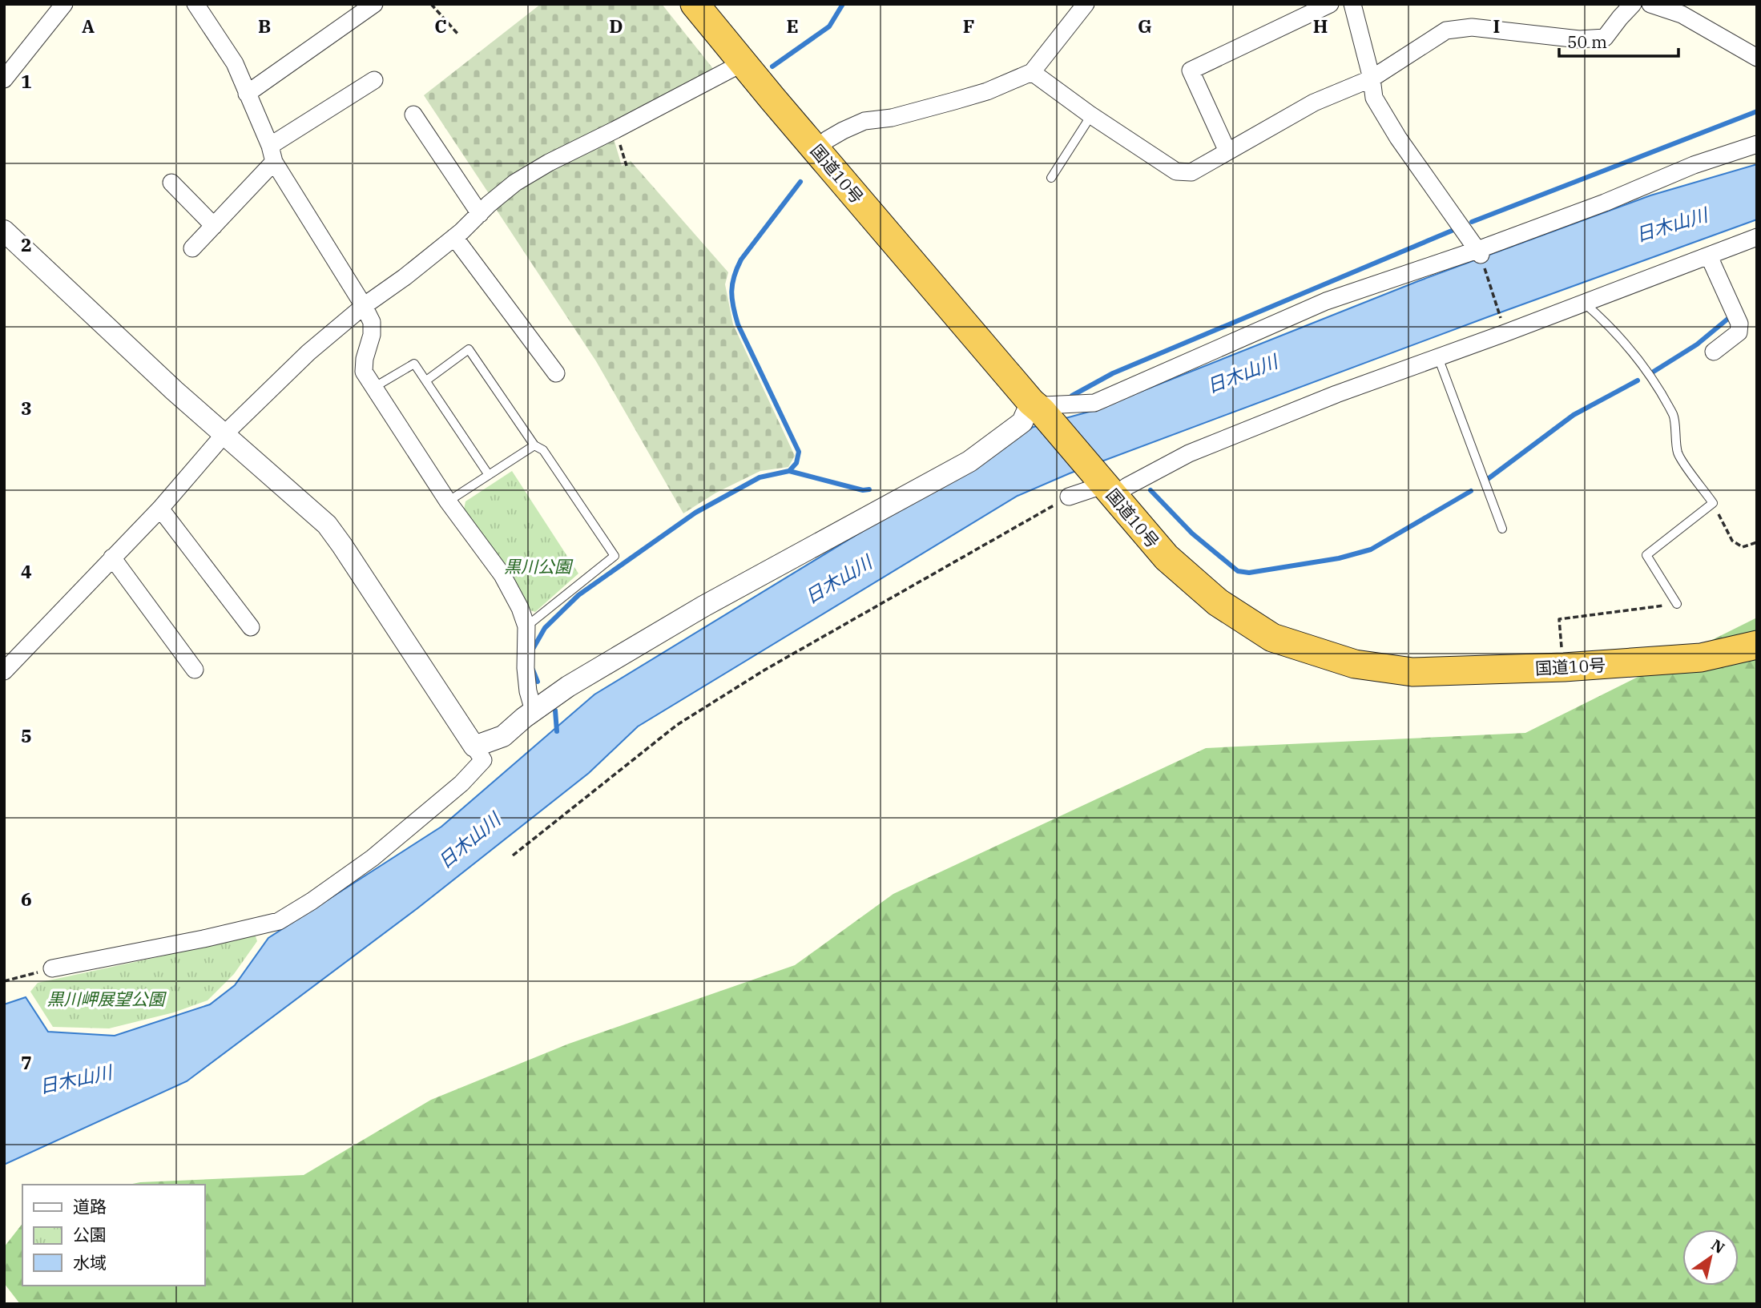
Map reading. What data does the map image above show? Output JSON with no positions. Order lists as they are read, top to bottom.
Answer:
{
  "streets": {
    "highway": ["国道10号"]
  },
  "water": ["日木山川"],
  "parks": ["黒川公園", "黒川岬展望公園"],
  "legend": ["道路", "公園", "水域"],
  "scale_bar": "50 m",
  "north": "top right",
  "grid": {
    "columns": [
      "A",
      "B",
      "C",
      "D",
      "E",
      "F",
      "G",
      "H",
      "I"
    ],
    "rows": [
      "1",
      "2",
      "3",
      "4",
      "5",
      "6",
      "7"
    ]
  }
}
